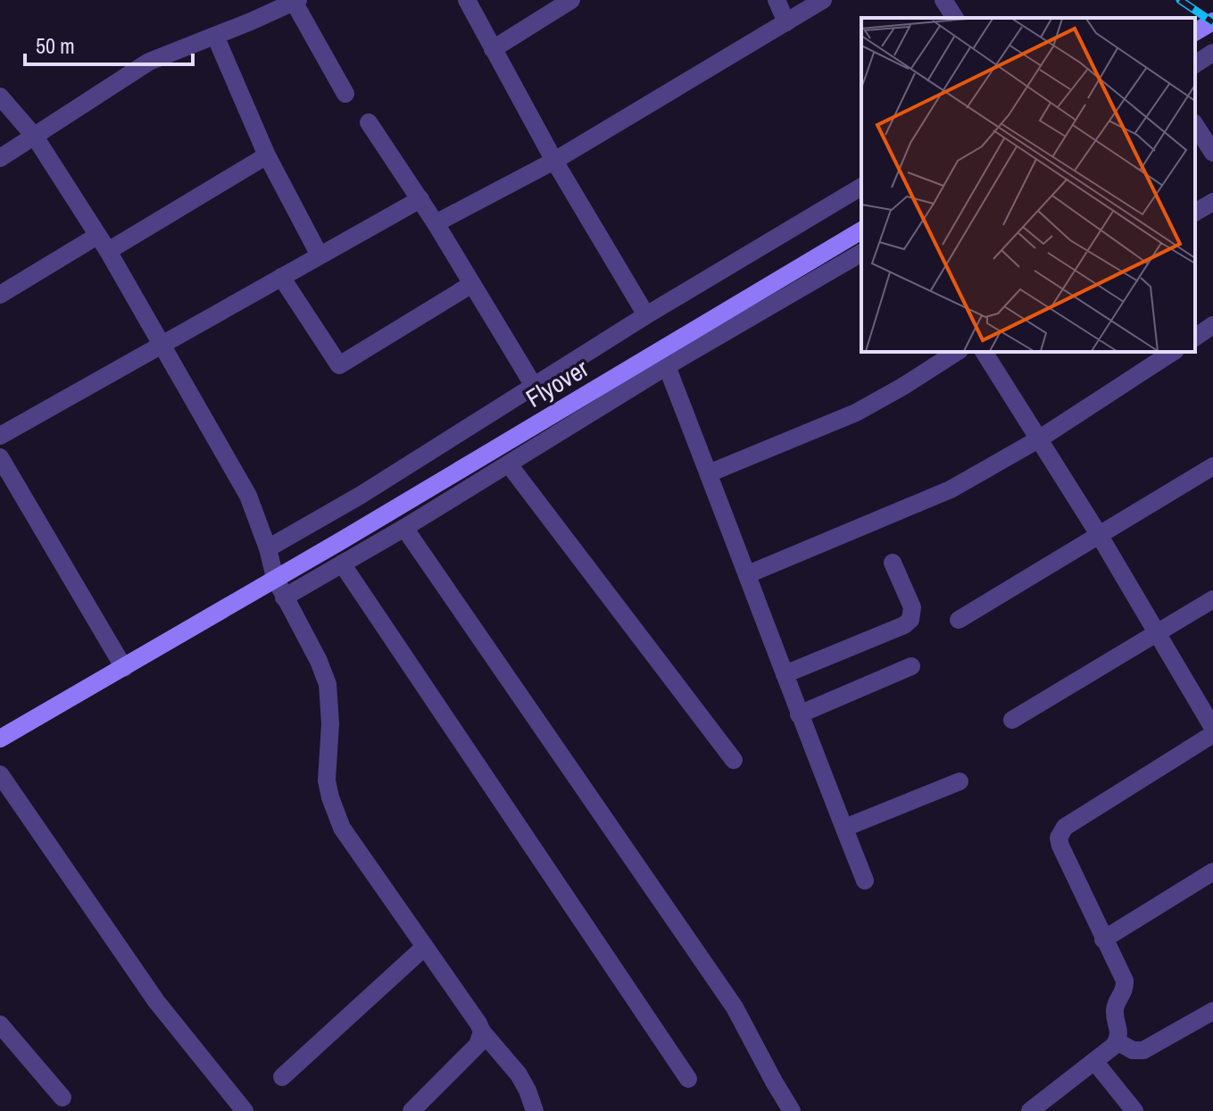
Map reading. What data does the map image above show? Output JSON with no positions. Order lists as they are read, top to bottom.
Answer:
{
  "streets": {
    "main road": ["Flyover"]
  },
  "scale_bar": "50 m"
}
